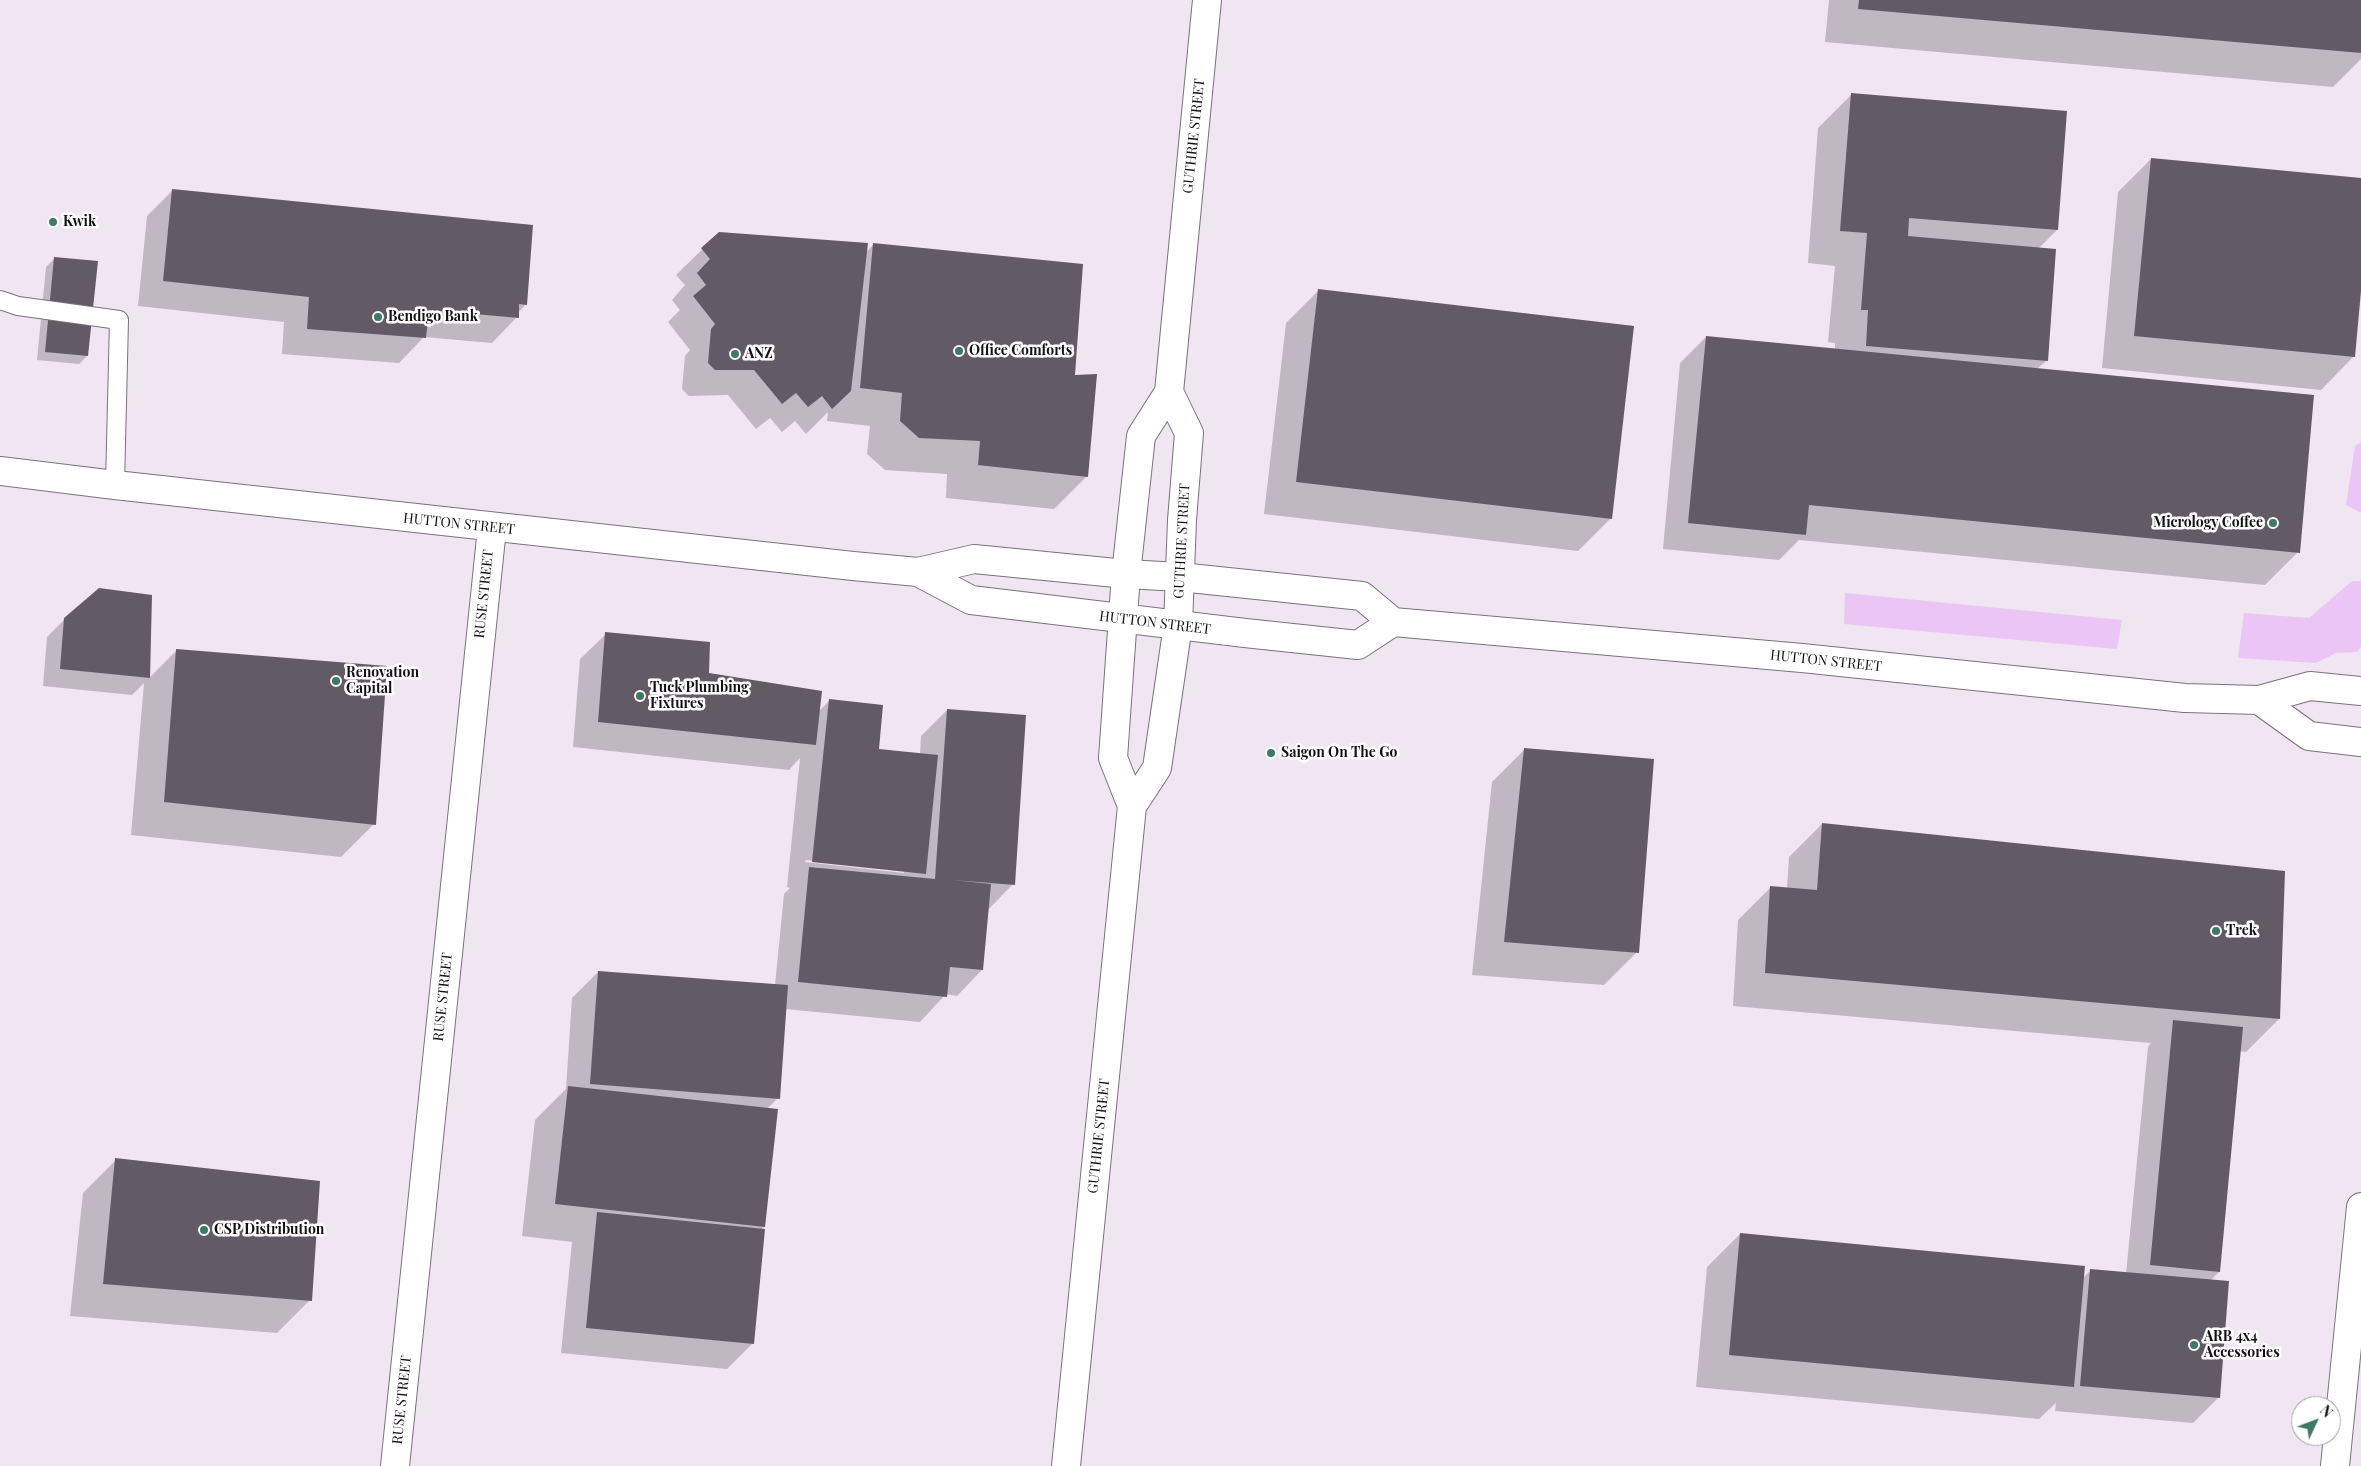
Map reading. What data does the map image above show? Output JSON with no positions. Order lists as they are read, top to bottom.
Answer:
{
  "streets": {
    "street": ["GUTHRIE STREET", "HUTTON STREET", "RUSE STREET"]
  },
  "crossings": [
    ["GUTHRIE STREET", "HUTTON STREET"],
    ["HUTTON STREET", "RUSE STREET"]
  ],
  "places": [
    "Kwik",
    "Bendigo Bank",
    "Office Comforts",
    "ANZ",
    "Micrology Coffee",
    "Renovation Capital",
    "Tuck Plumbing Fixtures",
    "Saigon On The Go",
    "Trek",
    "CSP Distribution",
    "ARB 4x4 Accessories"
  ],
  "north": "top right"
}
